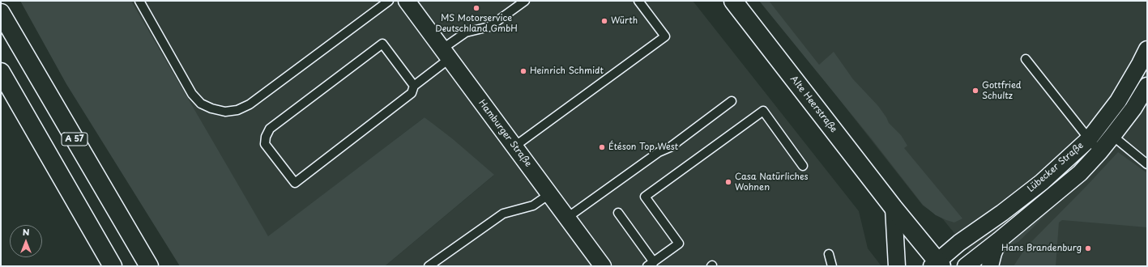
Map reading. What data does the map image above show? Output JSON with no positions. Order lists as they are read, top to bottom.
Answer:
{
  "streets": {
    "main road": ["Alte Heerstraße", "A 57"],
    "street": ["Hamburger Straße", "Lübecker Straße"]
  },
  "crossings": [
    ["Alte Heerstraße", "Lübecker Straße"]
  ],
  "places": [
    "MS Motorservice Deutschland GmbH",
    "Würth",
    "Heinrich Schmidt",
    "Gottfried Schultz",
    "Étéson Top West",
    "Casa Natürliches Wohnen",
    "Hans Brandenburg"
  ],
  "north": "top"
}
